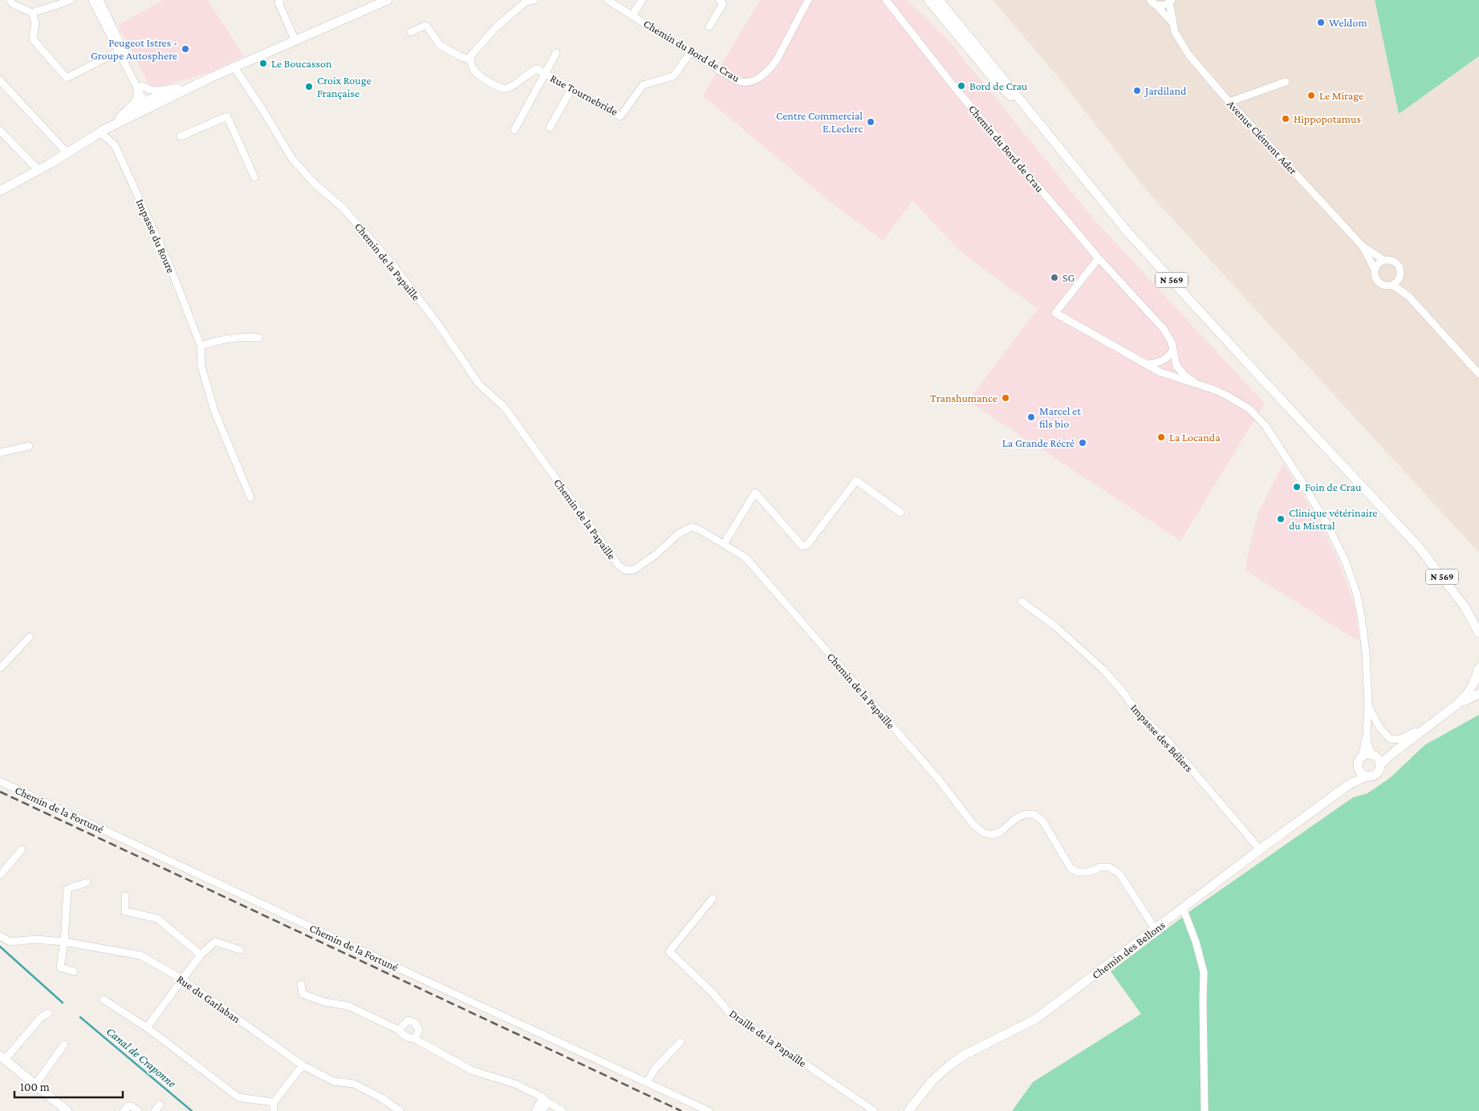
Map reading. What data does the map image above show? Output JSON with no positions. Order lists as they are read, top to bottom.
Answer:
{
  "streets": {
    "main road": ["N 569", "Chemin des Bellons"],
    "street": [
      "Chemin du Bord de Crau",
      "Rue Tournebride",
      "Avenue Clément Ader",
      "Impasse du Roure",
      "Chemin de la Papaille",
      "Impasse des Béliers",
      "Chemin de la Fortuné",
      "Rue du Garlaban",
      "Draille de la Papaille"
    ]
  },
  "crossings": [
    ["Chemin du Bord de Crau", "Rue Tournebride"],
    ["Chemin de la Papaille", "Chemin des Bellons"],
    ["Impasse des Béliers", "Chemin des Bellons"]
  ],
  "water": ["Canal de Craponne"],
  "places": [
    "Weldom",
    "Peugeot Istres - Groupe Autosphere",
    "Le Boucasson",
    "Bord de Crau",
    "Croix Rouge Française",
    "Jardiland",
    "Le Mirage",
    "Hippopotamus",
    "Centre Commercial E.Leclerc",
    "SG",
    "Transhumance",
    "Marcel et fils bio",
    "La Locanda",
    "La Grande Récré",
    "Foin de Crau",
    "Clinique vétérinaire du Mistral"
  ],
  "scale_bar": "100 m"
}
